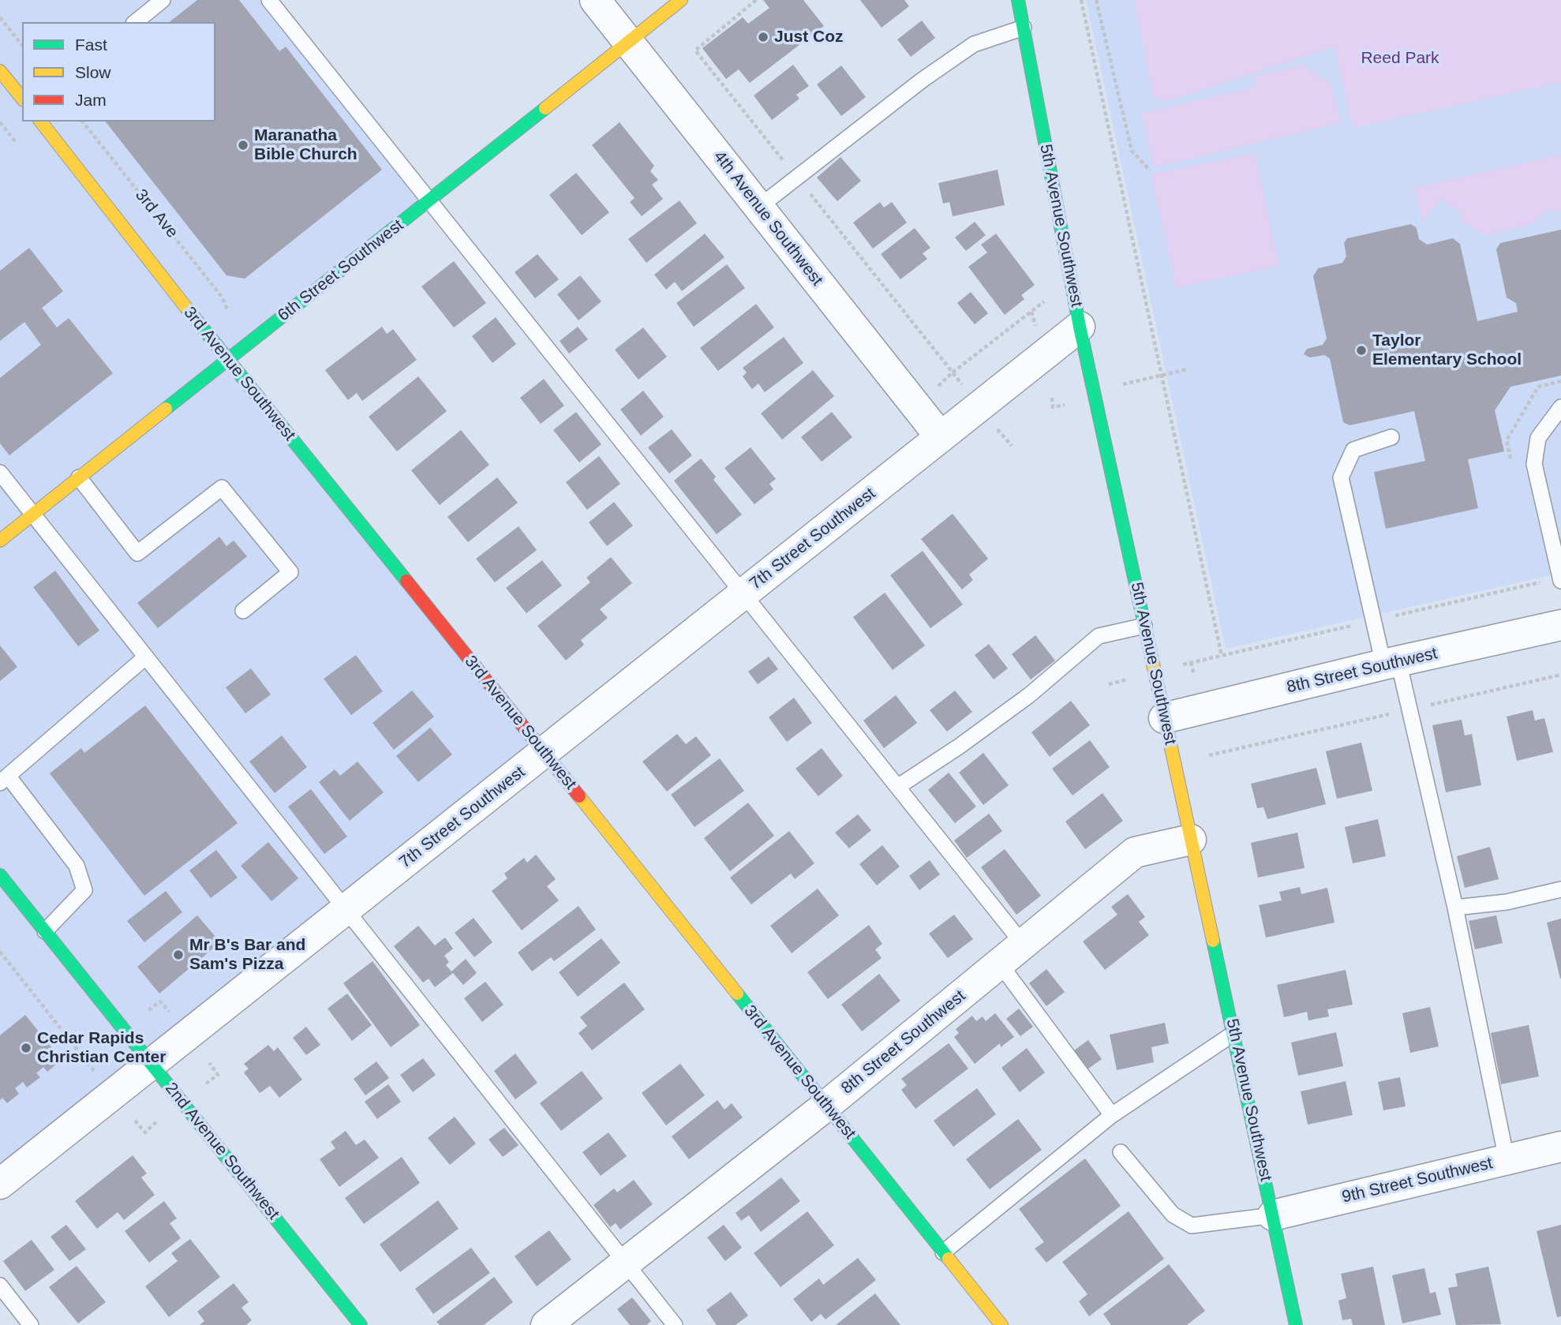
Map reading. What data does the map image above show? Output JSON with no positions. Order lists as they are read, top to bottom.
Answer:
{
  "streets": {
    "main road": [
      "5th Avenue Southwest",
      "6th Street Southwest",
      "3rd Avenue Southwest",
      "2nd Avenue Southwest"
    ],
    "street": [
      "4th Avenue Southwest",
      "7th Street Southwest",
      "8th Street Southwest",
      "9th Street Southwest"
    ],
    "path": ["3rd Ave"]
  },
  "crossings": [
    ["4th Avenue Southwest", "6th Street Southwest"],
    ["4th Avenue Southwest", "7th Street Southwest"],
    ["5th Avenue Southwest", "7th Street Southwest"],
    ["5th Avenue Southwest", "8th Street Southwest"],
    ["5th Avenue Southwest", "9th Street Southwest"],
    ["6th Street Southwest", "3rd Avenue Southwest"],
    ["3rd Avenue Southwest", "7th Street Southwest"],
    ["3rd Avenue Southwest", "8th Street Southwest"],
    ["7th Street Southwest", "2nd Avenue Southwest"]
  ],
  "parks": ["Reed Park"],
  "places": [
    "Just Coz",
    "Maranatha Bible Church",
    "Taylor Elementary School",
    "Mr B's Bar and Sam's Pizza",
    "Cedar Rapids Christian Center"
  ],
  "legend": ["Fast", "Slow", "Jam"]
}
